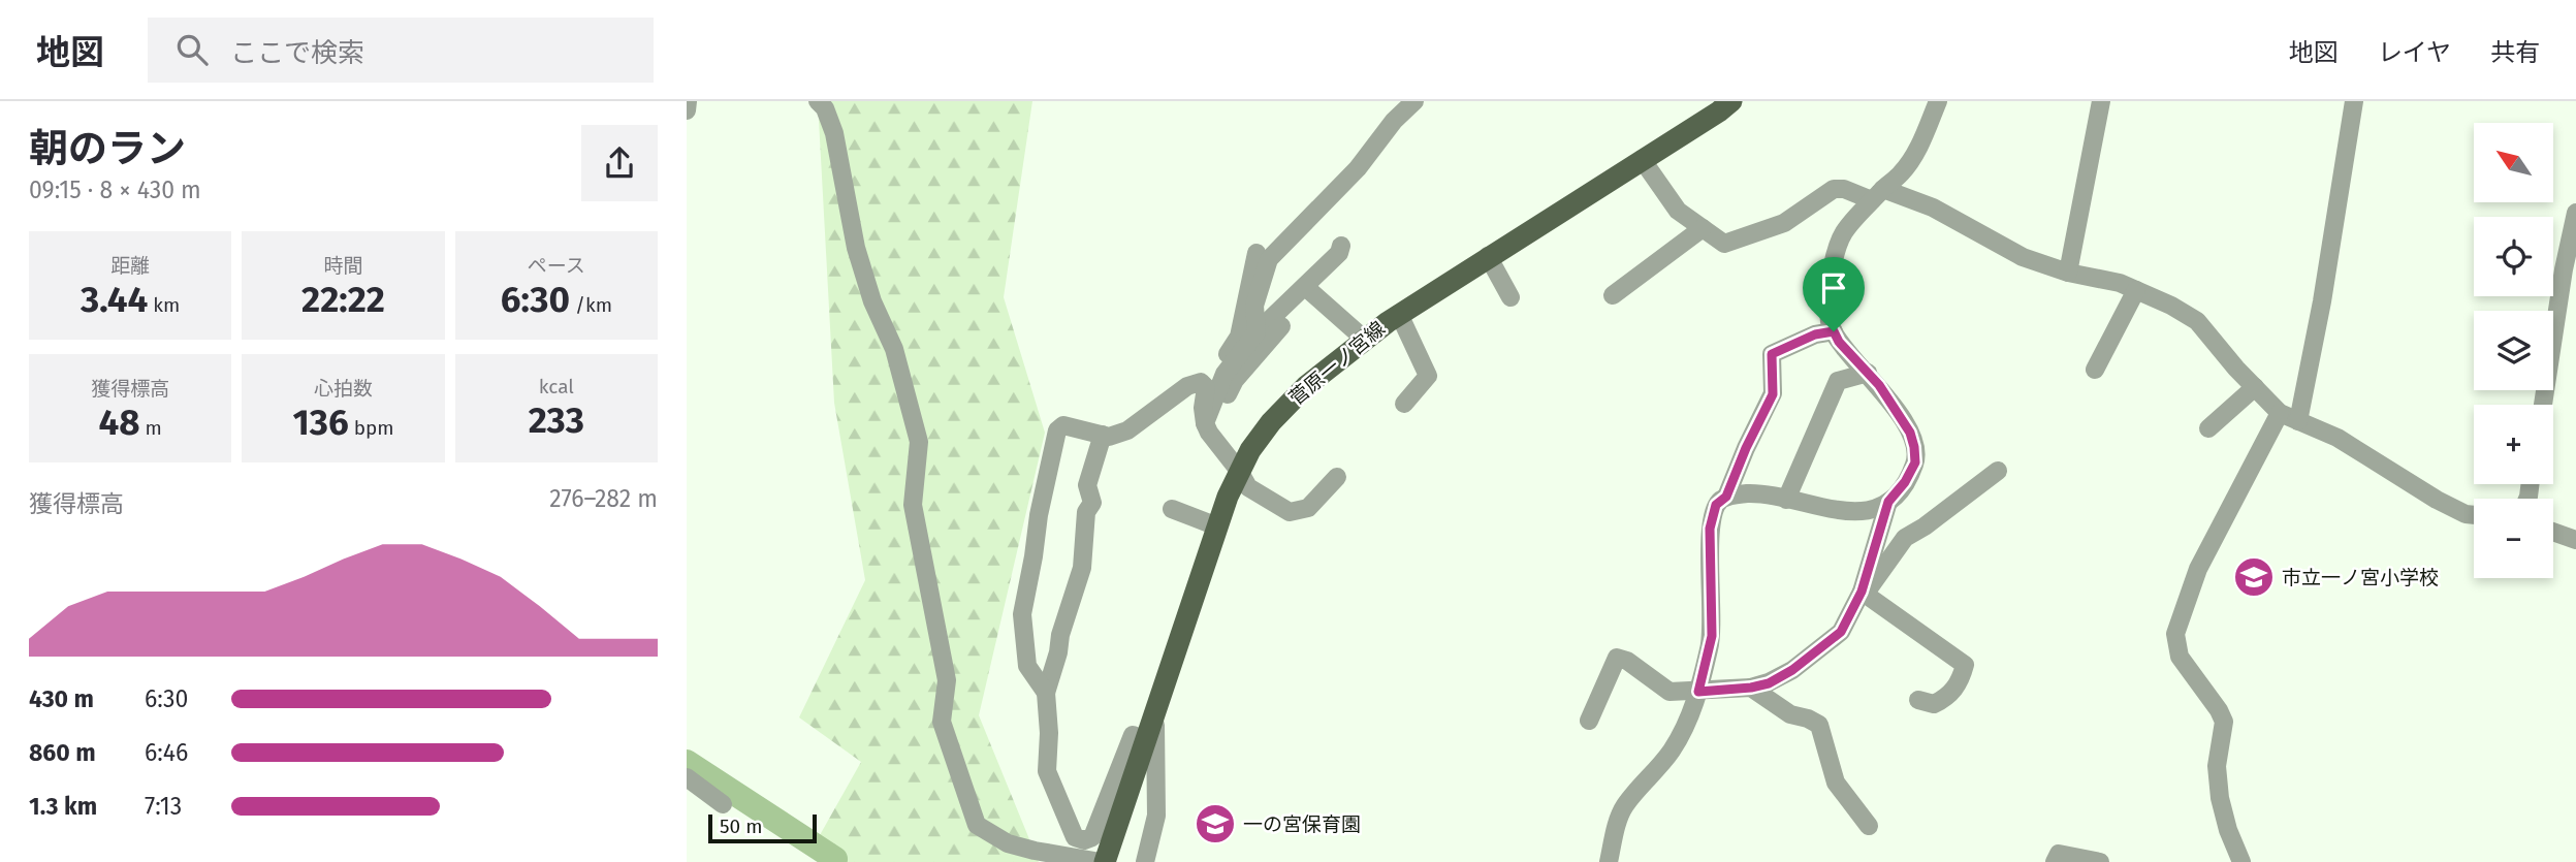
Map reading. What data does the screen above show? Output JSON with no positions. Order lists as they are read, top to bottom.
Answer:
{
  "streets": {
    "main road": ["菅原一ノ宮線"]
  },
  "places": {
    "school or university": ["市立一ノ宮小学校", "一の宮保育園"]
  },
  "scale_bar": "50 m",
  "north": "top left",
  "page": {
    "header": "地図",
    "search": "ここで検索",
    "nav": ["地図", "レイヤ", "共有"],
    "heading": ["朝のラン", "09:15 · 8 × 430 m"],
    "map_buttons": ["+", "−"],
    "stats": [
      ["距離", "3.44 km"],
      ["時間", "22:22"],
      ["ペース", "6:30 /km"],
      ["獲得標高", "48 m"],
      ["心拍数", "136 bpm"],
      ["kcal", "233"]
    ],
    "chart": ["獲得標高", "276–282 m"],
    "list": [
      {
        "name": "430 m",
        "note": "6:30"
      },
      {
        "name": "860 m",
        "note": "6:46"
      },
      {
        "name": "1.3 km",
        "note": "7:13"
      }
    ],
    "scale": "50 m"
  }
}
